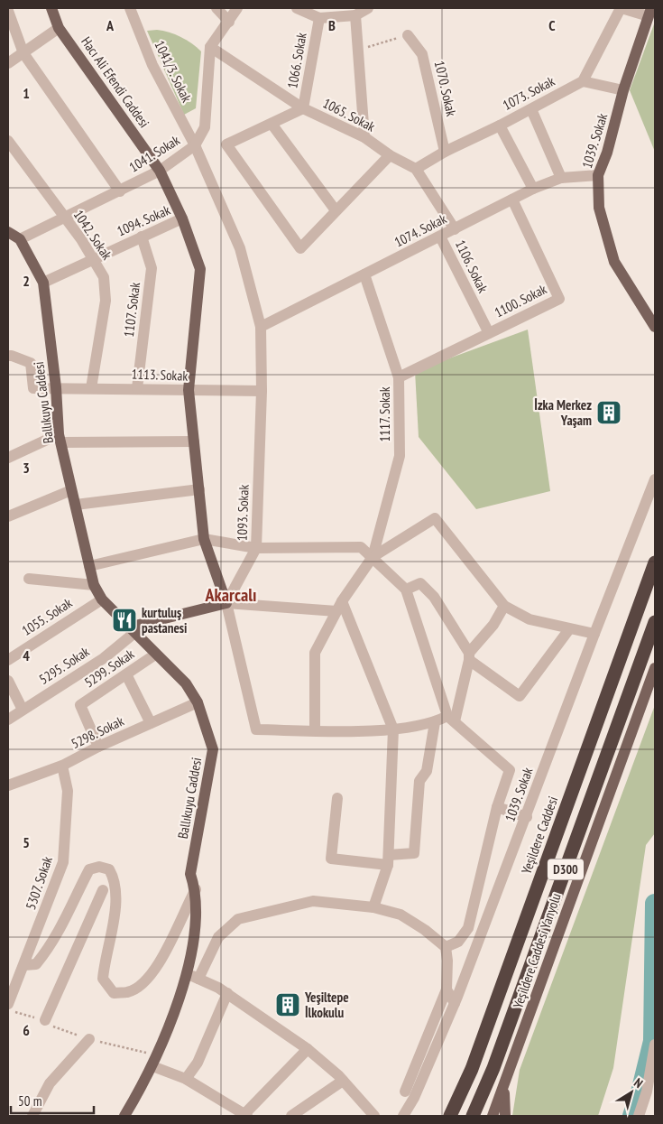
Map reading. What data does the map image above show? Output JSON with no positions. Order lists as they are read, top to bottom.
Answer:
{
  "streets": {
    "highway": ["Yeşildere Caddesi", "D300"],
    "main road": [
      "Hacı Ali Efendi Caddesi",
      "1039. Sokak",
      "Ballıkuyu Caddesi",
      "Yeşildere Caddesi Yanyolu"
    ],
    "street": [
      "1066. Sokak",
      "1041/3. Sokak",
      "1070. Sokak",
      "1073. Sokak",
      "1065. Sokak",
      "1041. Sokak",
      "1094. Sokak",
      "1074. Sokak",
      "1042. Sokak",
      "1106. Sokak",
      "1100. Sokak",
      "1107. Sokak",
      "1113. Sokak",
      "1117. Sokak",
      "1093. Sokak",
      "1055. Sokak",
      "5295. Sokak",
      "5299. Sokak",
      "5298. Sokak",
      "5307. Sokak"
    ]
  },
  "crossings": [
    ["1066. Sokak", "1065. Sokak"],
    ["1041/3. Sokak", "1041. Sokak"],
    ["1041/3. Sokak", "1093. Sokak"],
    ["Hacı Ali Efendi Caddesi", "1041. Sokak"],
    ["1070. Sokak", "1073. Sokak"],
    ["1073. Sokak", "1065. Sokak"],
    ["1065. Sokak", "1041. Sokak"],
    ["1039. Sokak", "1074. Sokak"],
    ["1041. Sokak", "1042. Sokak"],
    ["1041. Sokak", "Ballıkuyu Caddesi"],
    ["1041. Sokak", "1093. Sokak"],
    ["1094. Sokak", "1042. Sokak"],
    ["1094. Sokak", "1107. Sokak"],
    ["1094. Sokak", "Ballıkuyu Caddesi"],
    ["1074. Sokak", "1106. Sokak"],
    ["1074. Sokak", "1100. Sokak"],
    ["1074. Sokak", "1117. Sokak"],
    ["1074. Sokak", "1093. Sokak"],
    ["1042. Sokak", "1113. Sokak"],
    ["1106. Sokak", "1100. Sokak"],
    ["1100. Sokak", "1117. Sokak"],
    ["1107. Sokak", "1113. Sokak"],
    ["1113. Sokak", "Ballıkuyu Caddesi"],
    ["1113. Sokak", "1093. Sokak"],
    ["Ballıkuyu Caddesi", "1055. Sokak"],
    ["Ballıkuyu Caddesi", "5295. Sokak"],
    ["Ballıkuyu Caddesi", "5299. Sokak"],
    ["Ballıkuyu Caddesi", "5298. Sokak"],
    ["5299. Sokak", "5298. Sokak"],
    ["5298. Sokak", "5307. Sokak"]
  ],
  "districts": ["Akarcalı"],
  "places": {
    "building": ["İzka Merkez Yaşam", "Yeşiltepe İlkokulu"],
    "restaurant": ["kurtuluş pastanesi"]
  },
  "scale_bar": "50 m",
  "north": "top right",
  "grid": {
    "columns": ["A", "B", "C"],
    "rows": [
      "1",
      "2",
      "3",
      "4",
      "5",
      "6"
    ]
  }
}
